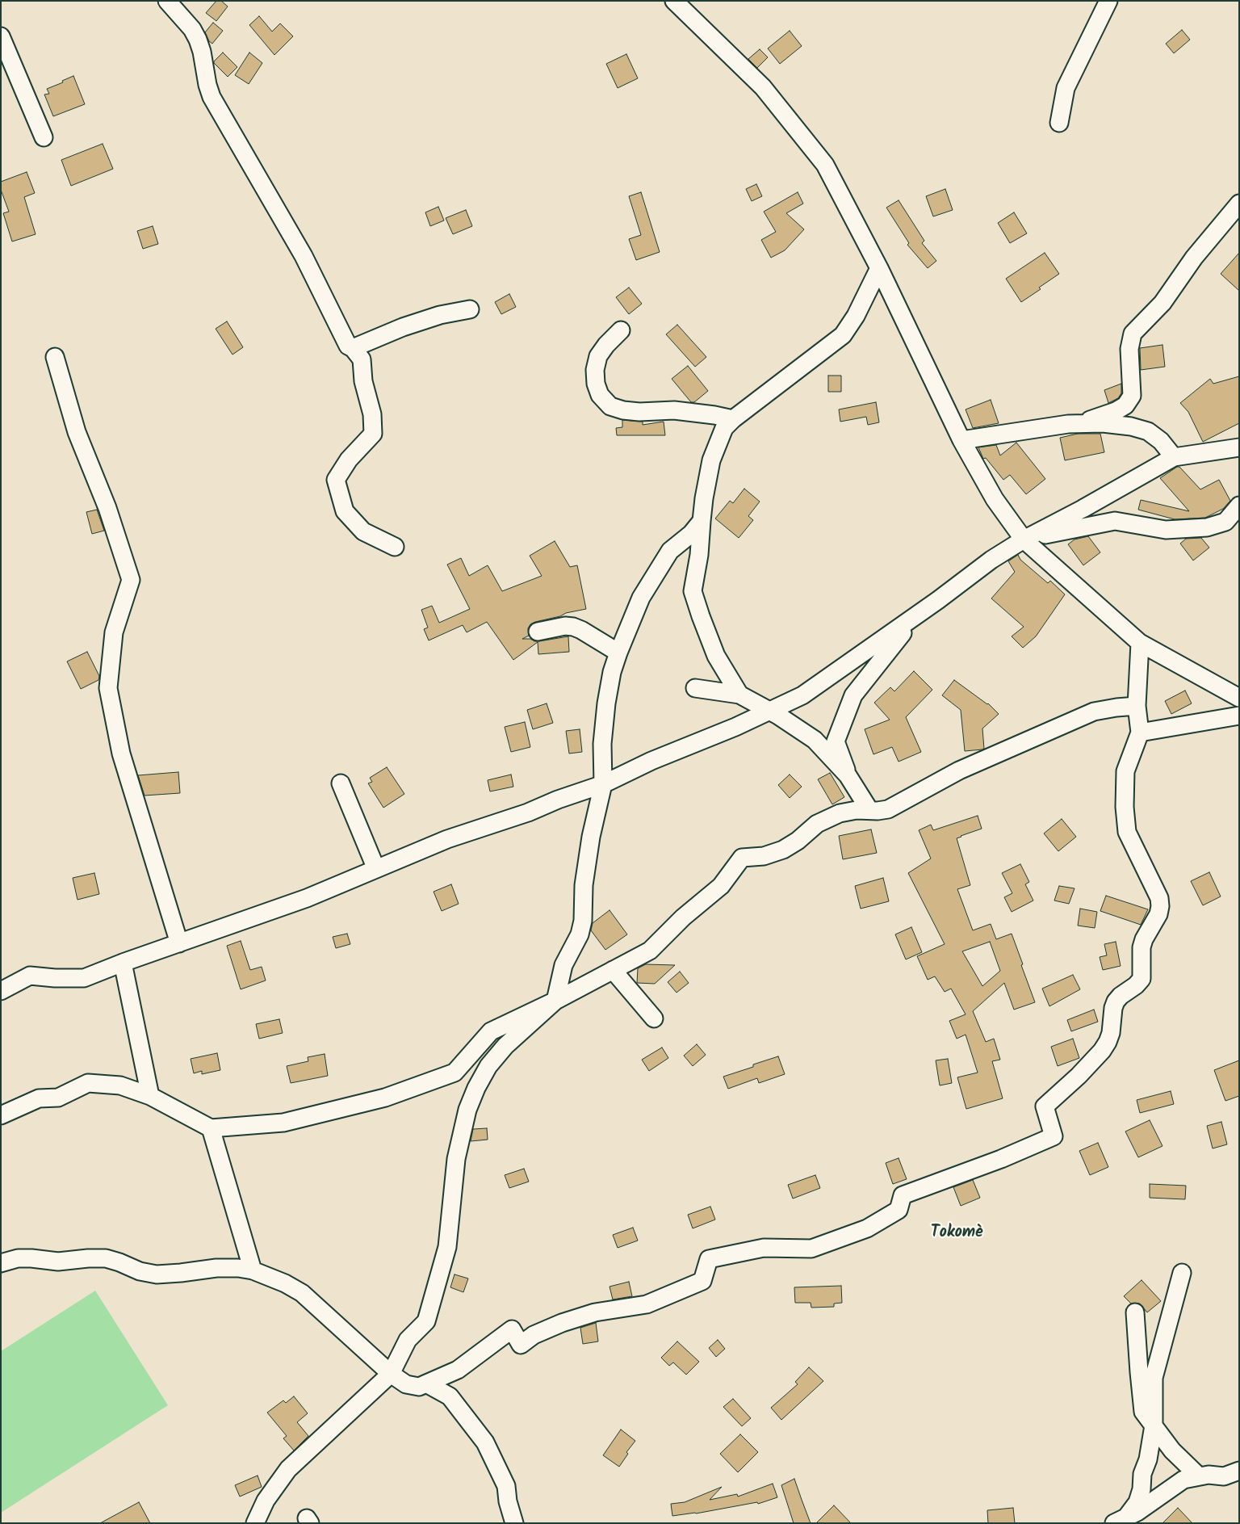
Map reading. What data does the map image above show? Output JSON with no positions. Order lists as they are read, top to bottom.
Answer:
{
  "districts": ["Tokomè"]
}
